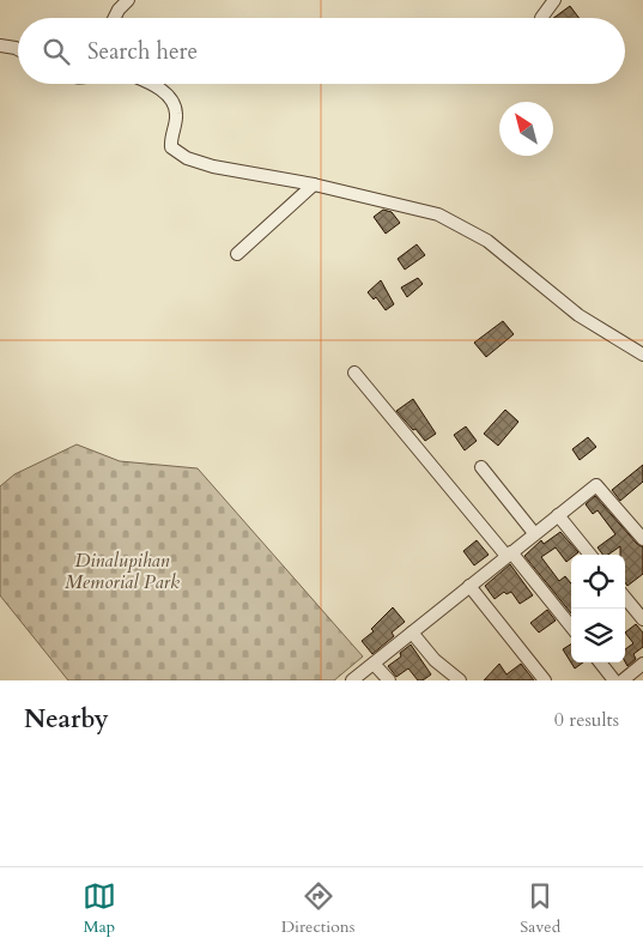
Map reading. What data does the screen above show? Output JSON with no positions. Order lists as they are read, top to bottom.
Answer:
{
  "parks": ["Dinalupihan Memorial Park"],
  "north": "top left",
  "page": {
    "search": "Search here",
    "heading": ["Nearby", "0 results"],
    "nav": ["Map", "Directions", "Saved"]
  }
}
